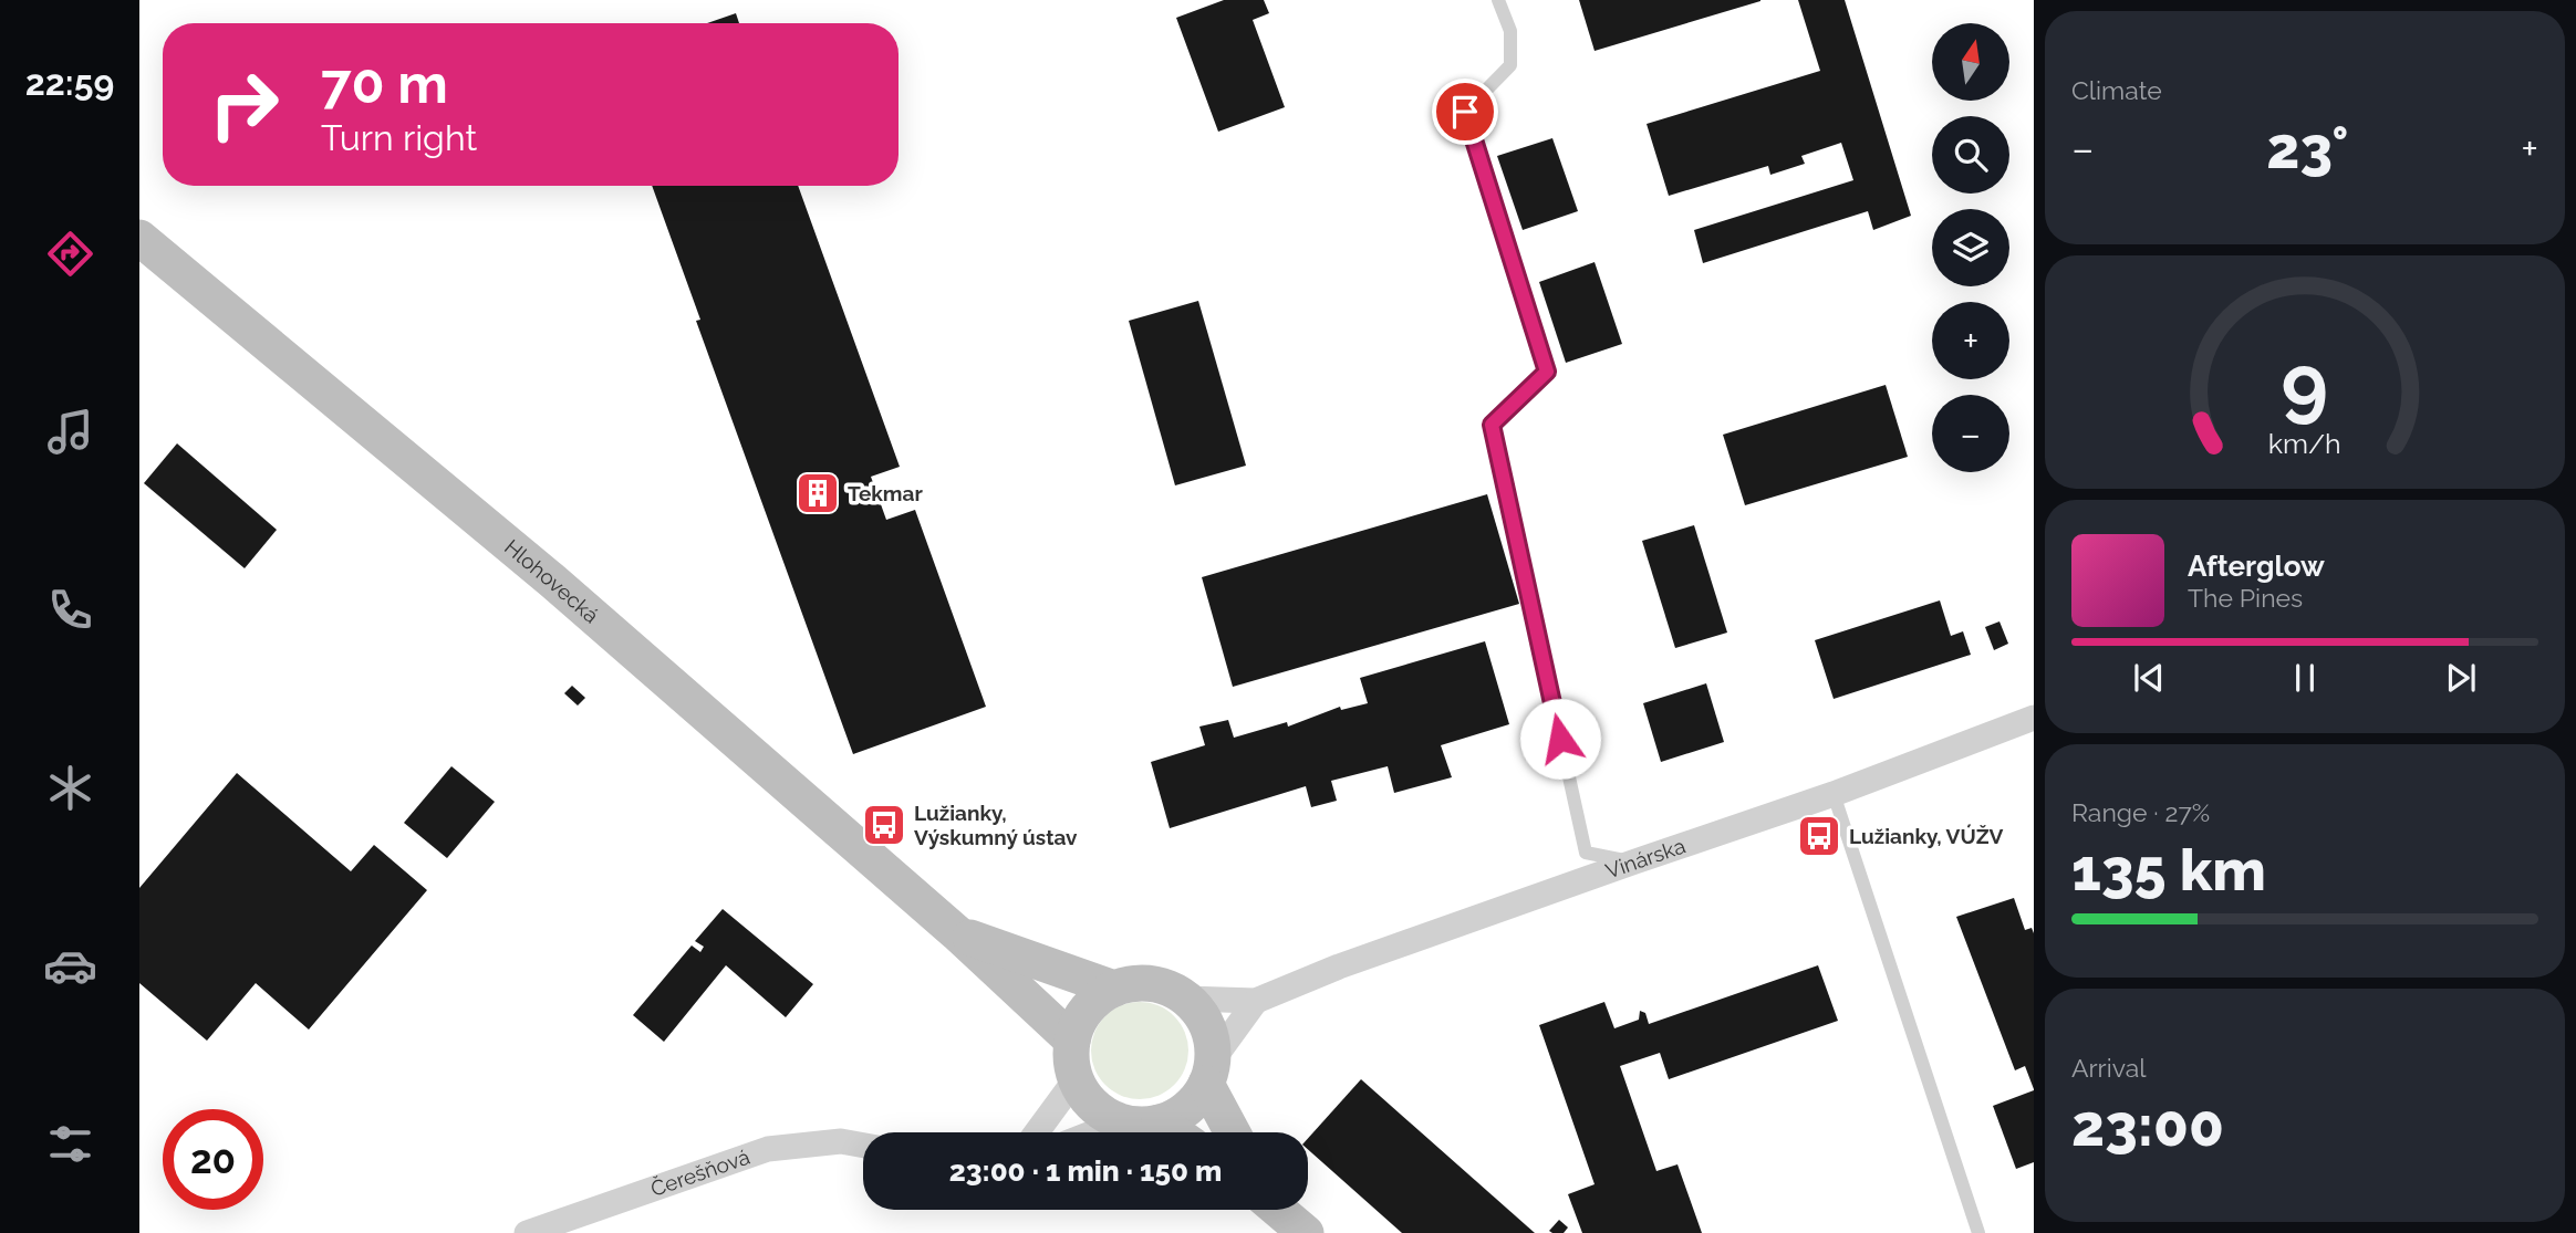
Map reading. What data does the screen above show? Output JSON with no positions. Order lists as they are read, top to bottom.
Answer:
{
  "streets": {
    "main road": ["Hlohovecká"],
    "street": ["Vinárska", "Čerešňová"]
  },
  "crossings": [
    ["Hlohovecká", "Vinárska"]
  ],
  "places": {
    "building": ["Tekmar"],
    "bus stop": ["Lužianky, Výskumný ústav", "Lužianky, VÚŽV"]
  },
  "north": "top",
  "page": {
    "tabs": "22:59",
    "tile": [
      "Climate",
      ["Range · 27%", "135 km"],
      ["Arrival", "23:00"]
    ],
    "map_buttons": ["+", "−"],
    "turn": ["70 m", "Turn right"],
    "heat": ["−", "23°", "+"],
    "song": ["Afterglow", "The Pines"],
    "limit": "20",
    "trip": "23:00 · 1 min · 150 m",
    "gauge": ["9", "km/h"]
  }
}
